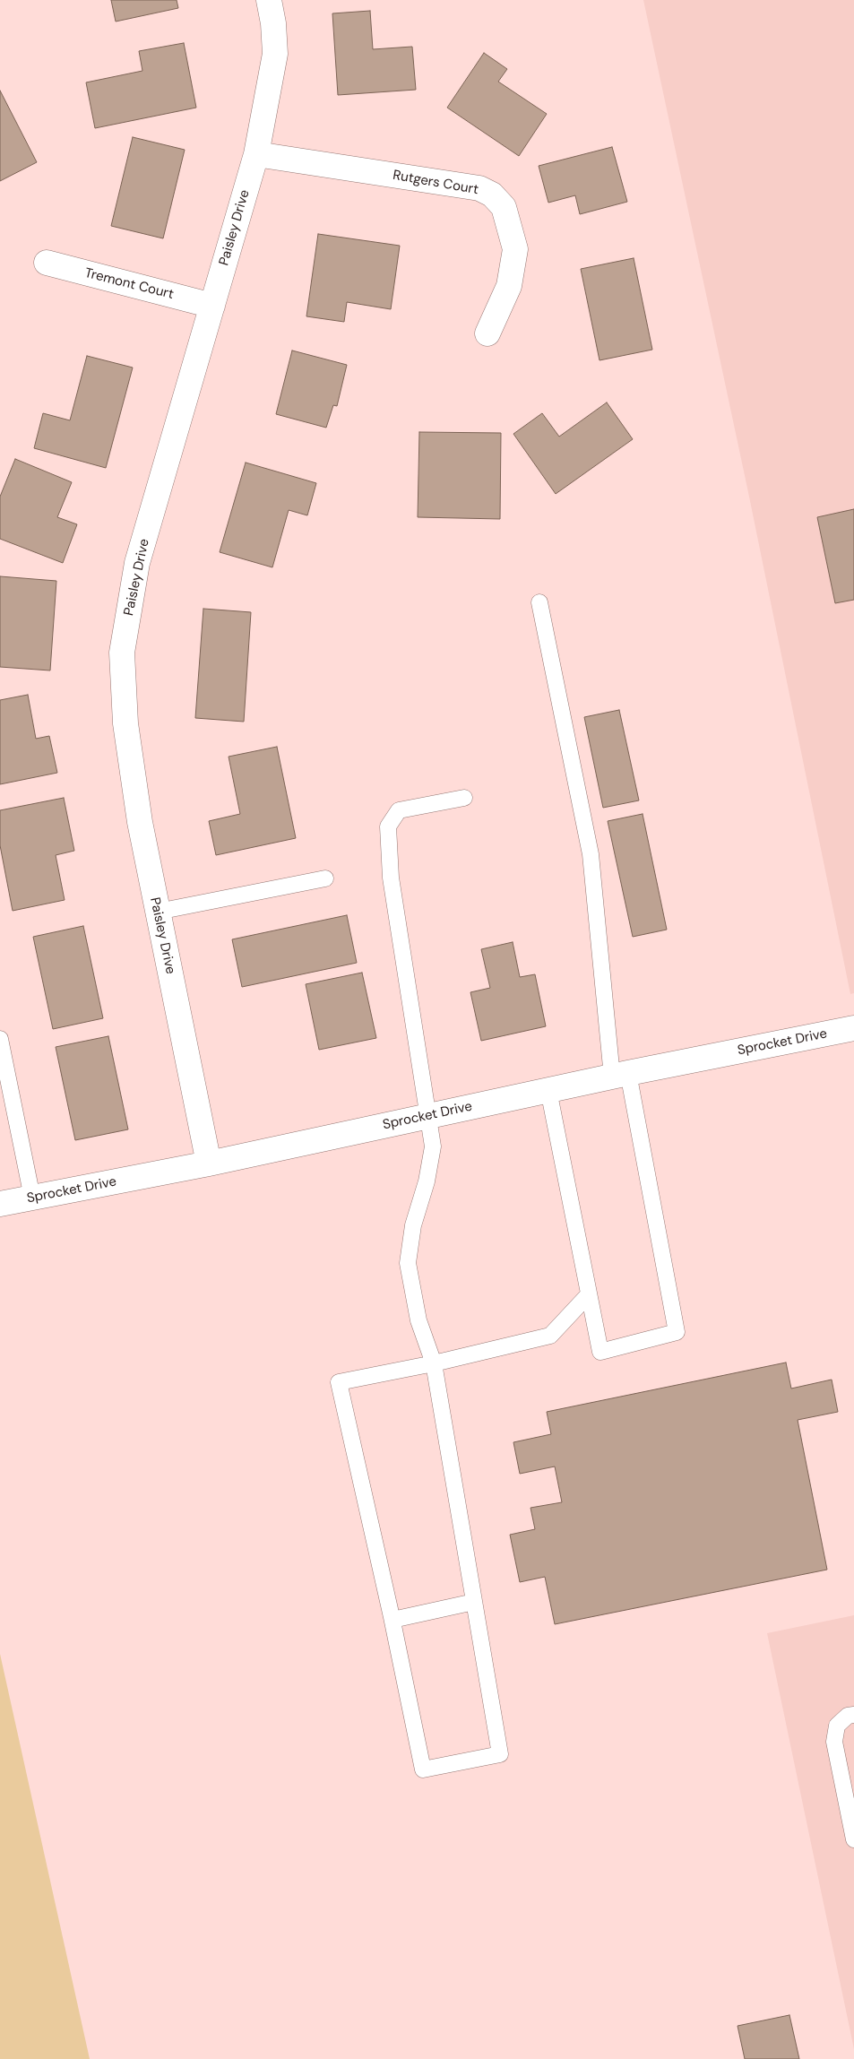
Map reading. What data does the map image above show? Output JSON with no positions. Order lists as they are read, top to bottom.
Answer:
{
  "streets": {
    "street": [
      "Rutgers Court",
      "Paisley Drive",
      "Tremont Court",
      "Sprocket Drive"
    ]
  },
  "crossings": [
    ["Rutgers Court", "Paisley Drive"],
    ["Paisley Drive", "Tremont Court"],
    ["Paisley Drive", "Sprocket Drive"]
  ]
}
